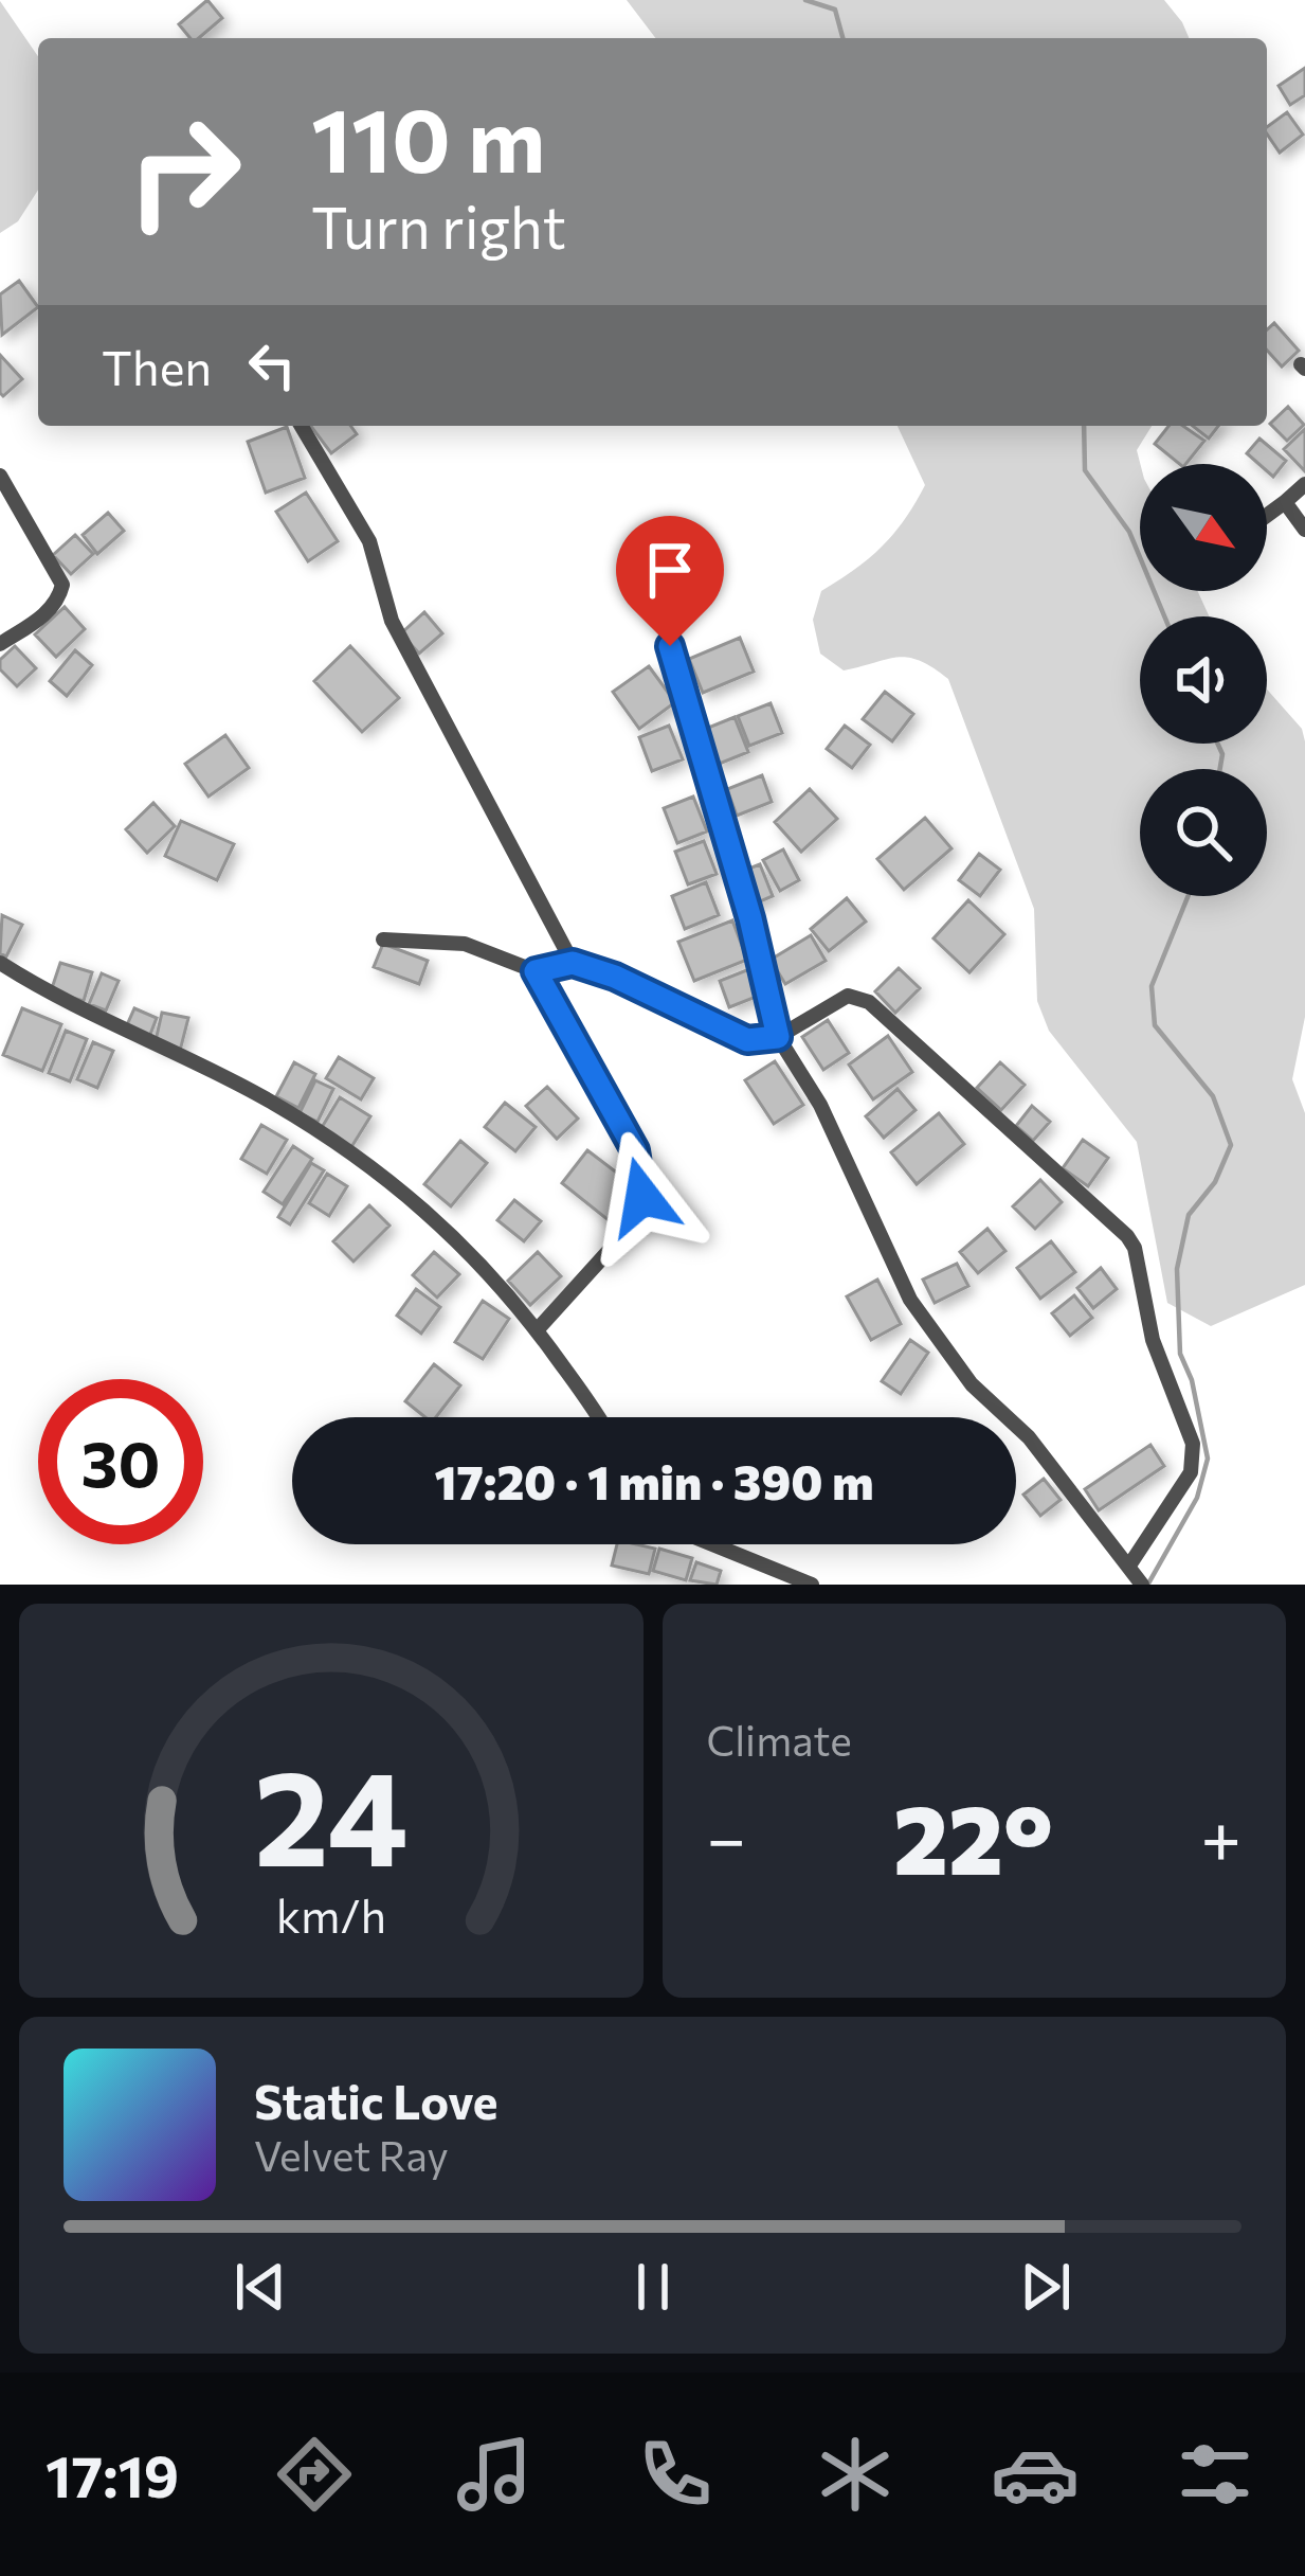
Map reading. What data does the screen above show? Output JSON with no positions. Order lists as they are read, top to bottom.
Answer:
{
  "north": "bottom right",
  "page": {
    "turn": ["110 m", "Turn right"],
    "then": "Then",
    "limit": "30",
    "trip": "17:20 · 1 min · 390 m",
    "tile": "Climate",
    "heat": ["−", "22°", "+"],
    "song": ["Static Love", "Velvet Ray"],
    "tabs": "17:19",
    "gauge": ["24", "km/h"]
  }
}
